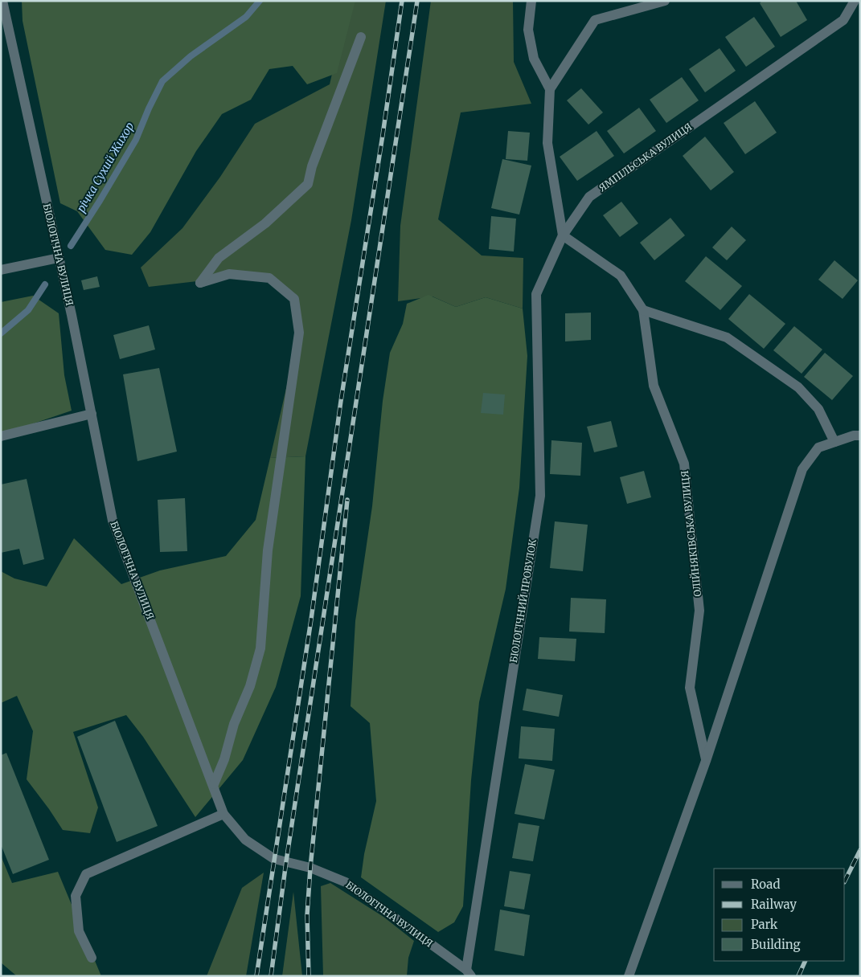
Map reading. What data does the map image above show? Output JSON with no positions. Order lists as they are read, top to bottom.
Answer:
{
  "streets": {
    "street": [
      "ЯМПІЛЬСЬКА ВУЛИЦЯ",
      "БІОЛОГІЧНА ВУЛИЦЯ",
      "ОЛІЙНЯКІВСЬКА ВУЛИЦЯ",
      "БІОЛОГІЧНИЙ ПРОВУЛОК"
    ]
  },
  "crossings": [
    ["ЯМПІЛЬСЬКА ВУЛИЦЯ", "ОЛІЙНЯКІВСЬКА ВУЛИЦЯ"],
    ["ЯМПІЛЬСЬКА ВУЛИЦЯ", "БІОЛОГІЧНИЙ ПРОВУЛОК"],
    ["БІОЛОГІЧНА ВУЛИЦЯ", "БІОЛОГІЧНИЙ ПРОВУЛОК"],
    ["ОЛІЙНЯКІВСЬКА ВУЛИЦЯ", "БІОЛОГІЧНИЙ ПРОВУЛОК"]
  ],
  "water": ["річка Сухий Жихор"],
  "legend": [
    "Road",
    "Railway",
    "Park",
    "Building"
  ]
}
